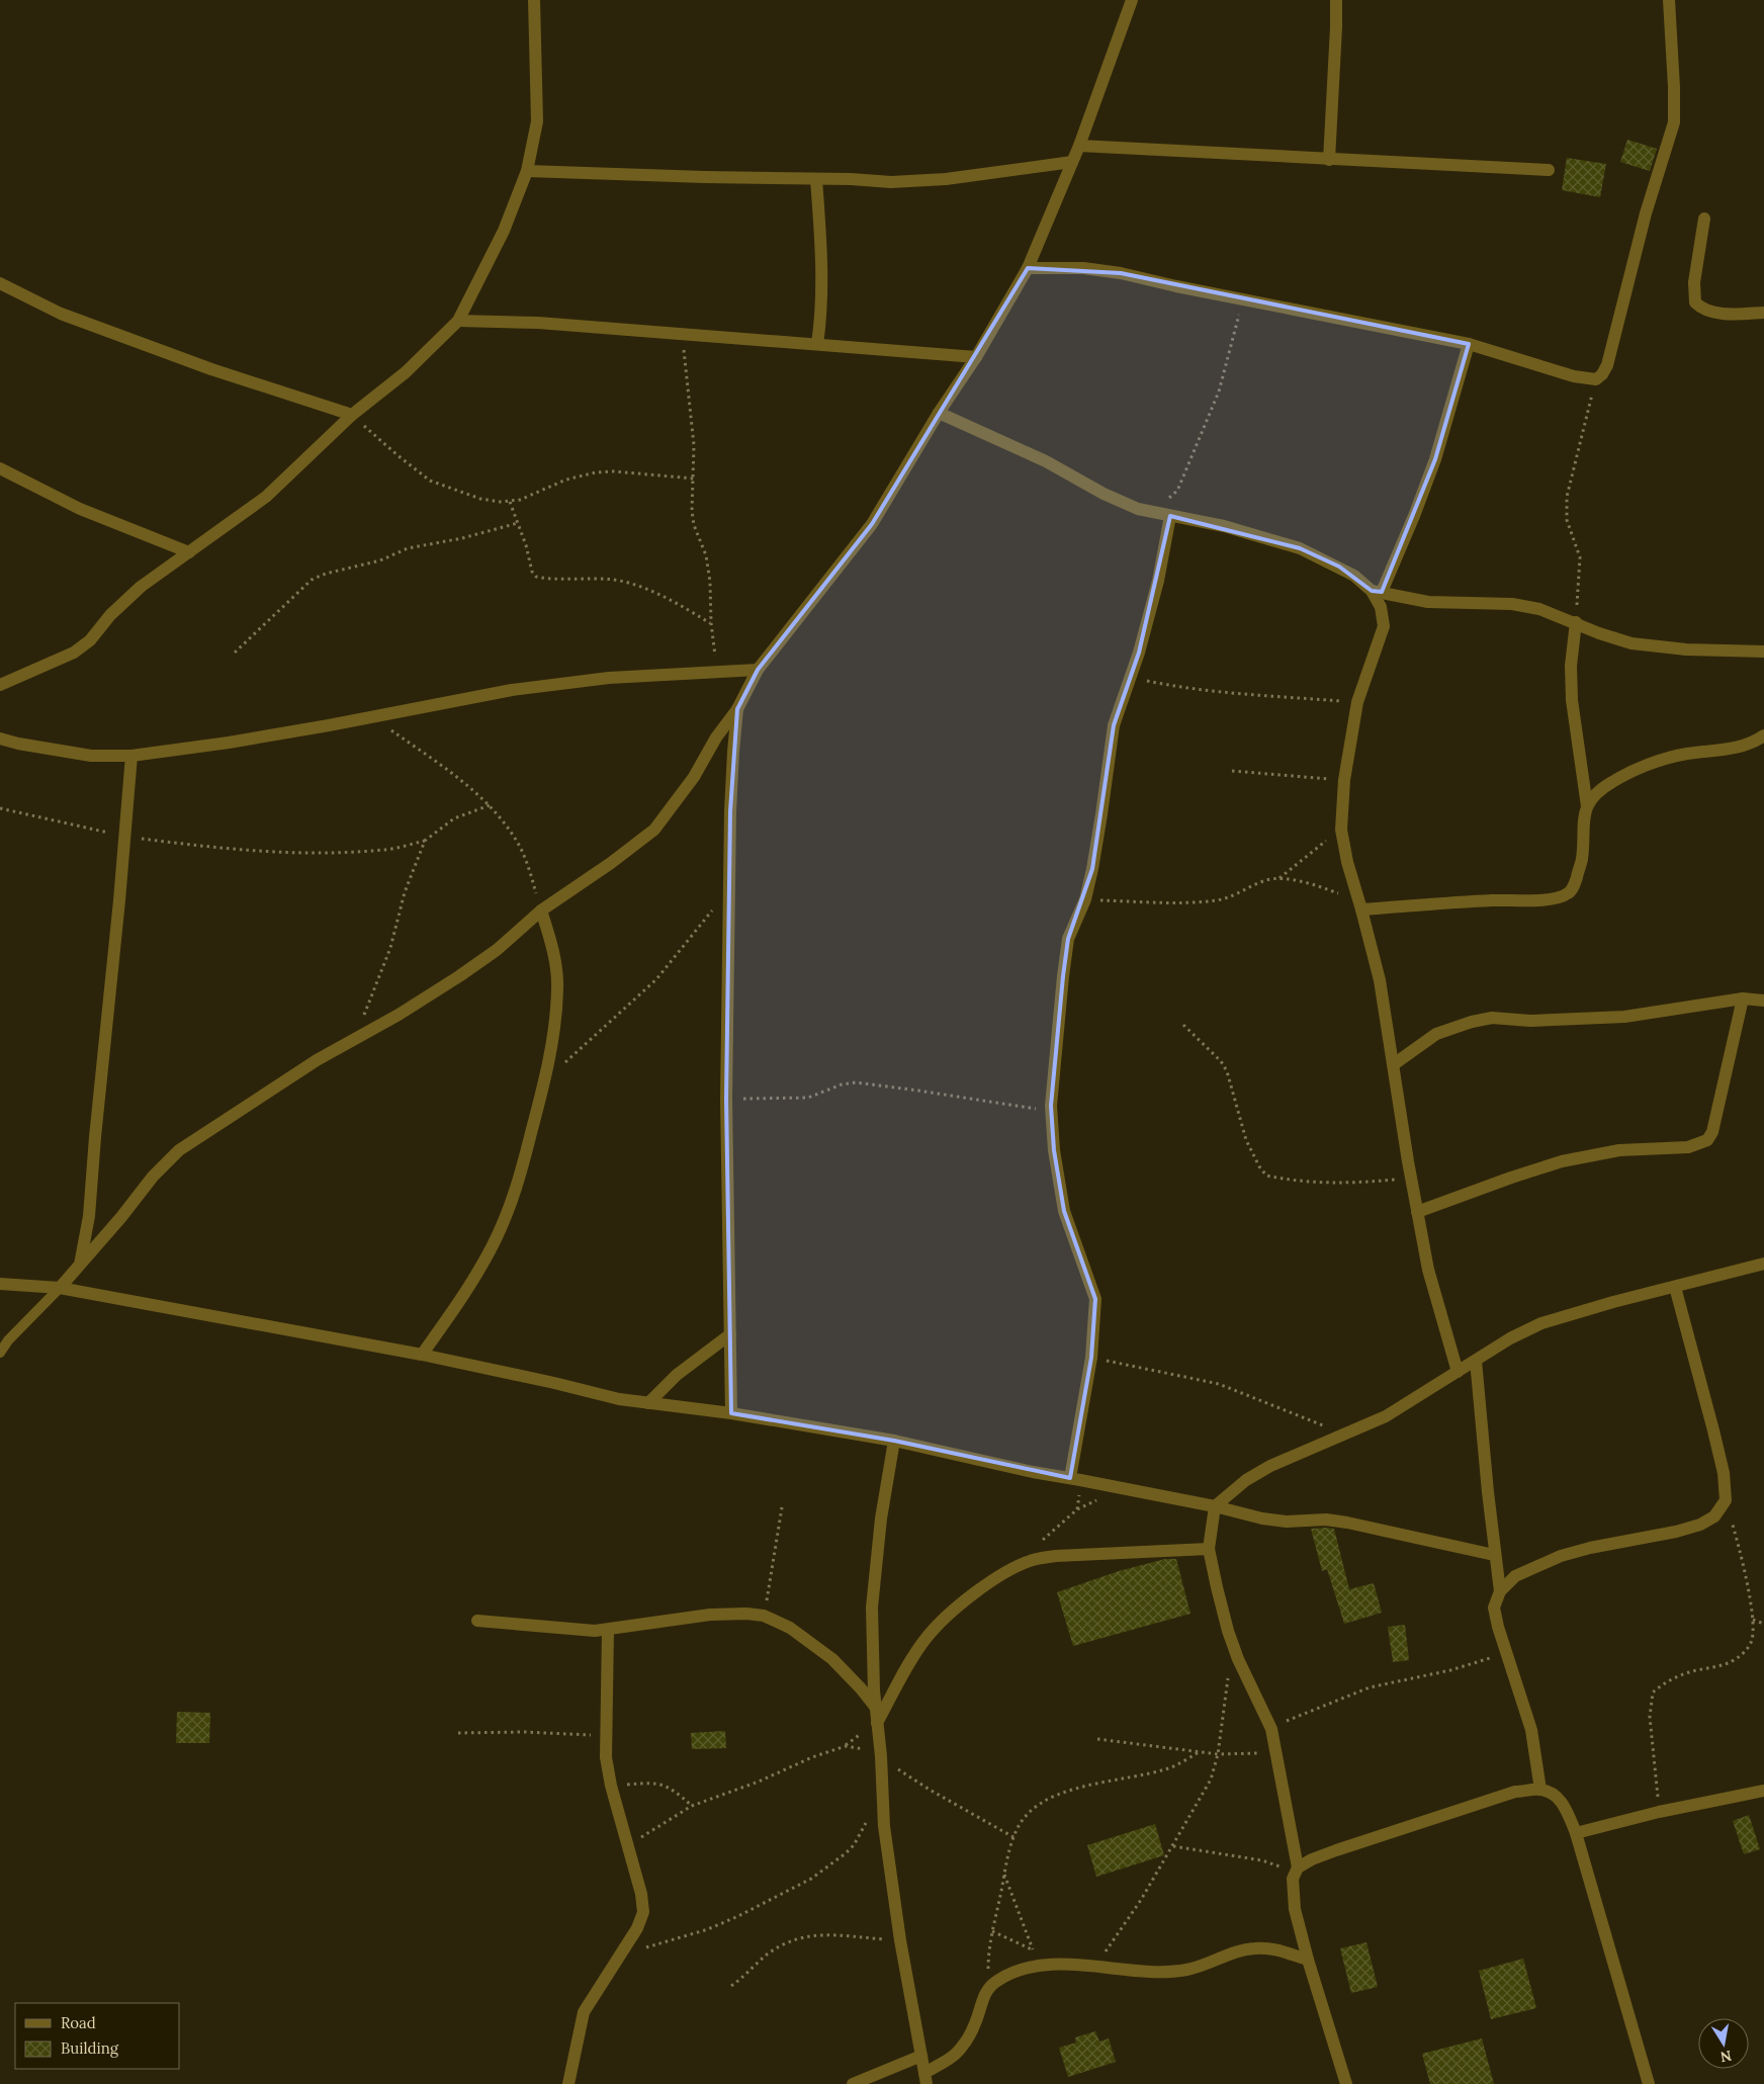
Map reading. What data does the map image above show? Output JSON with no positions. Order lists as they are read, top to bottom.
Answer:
{
  "legend": ["Road", "Building"],
  "north": "bottom"
}
